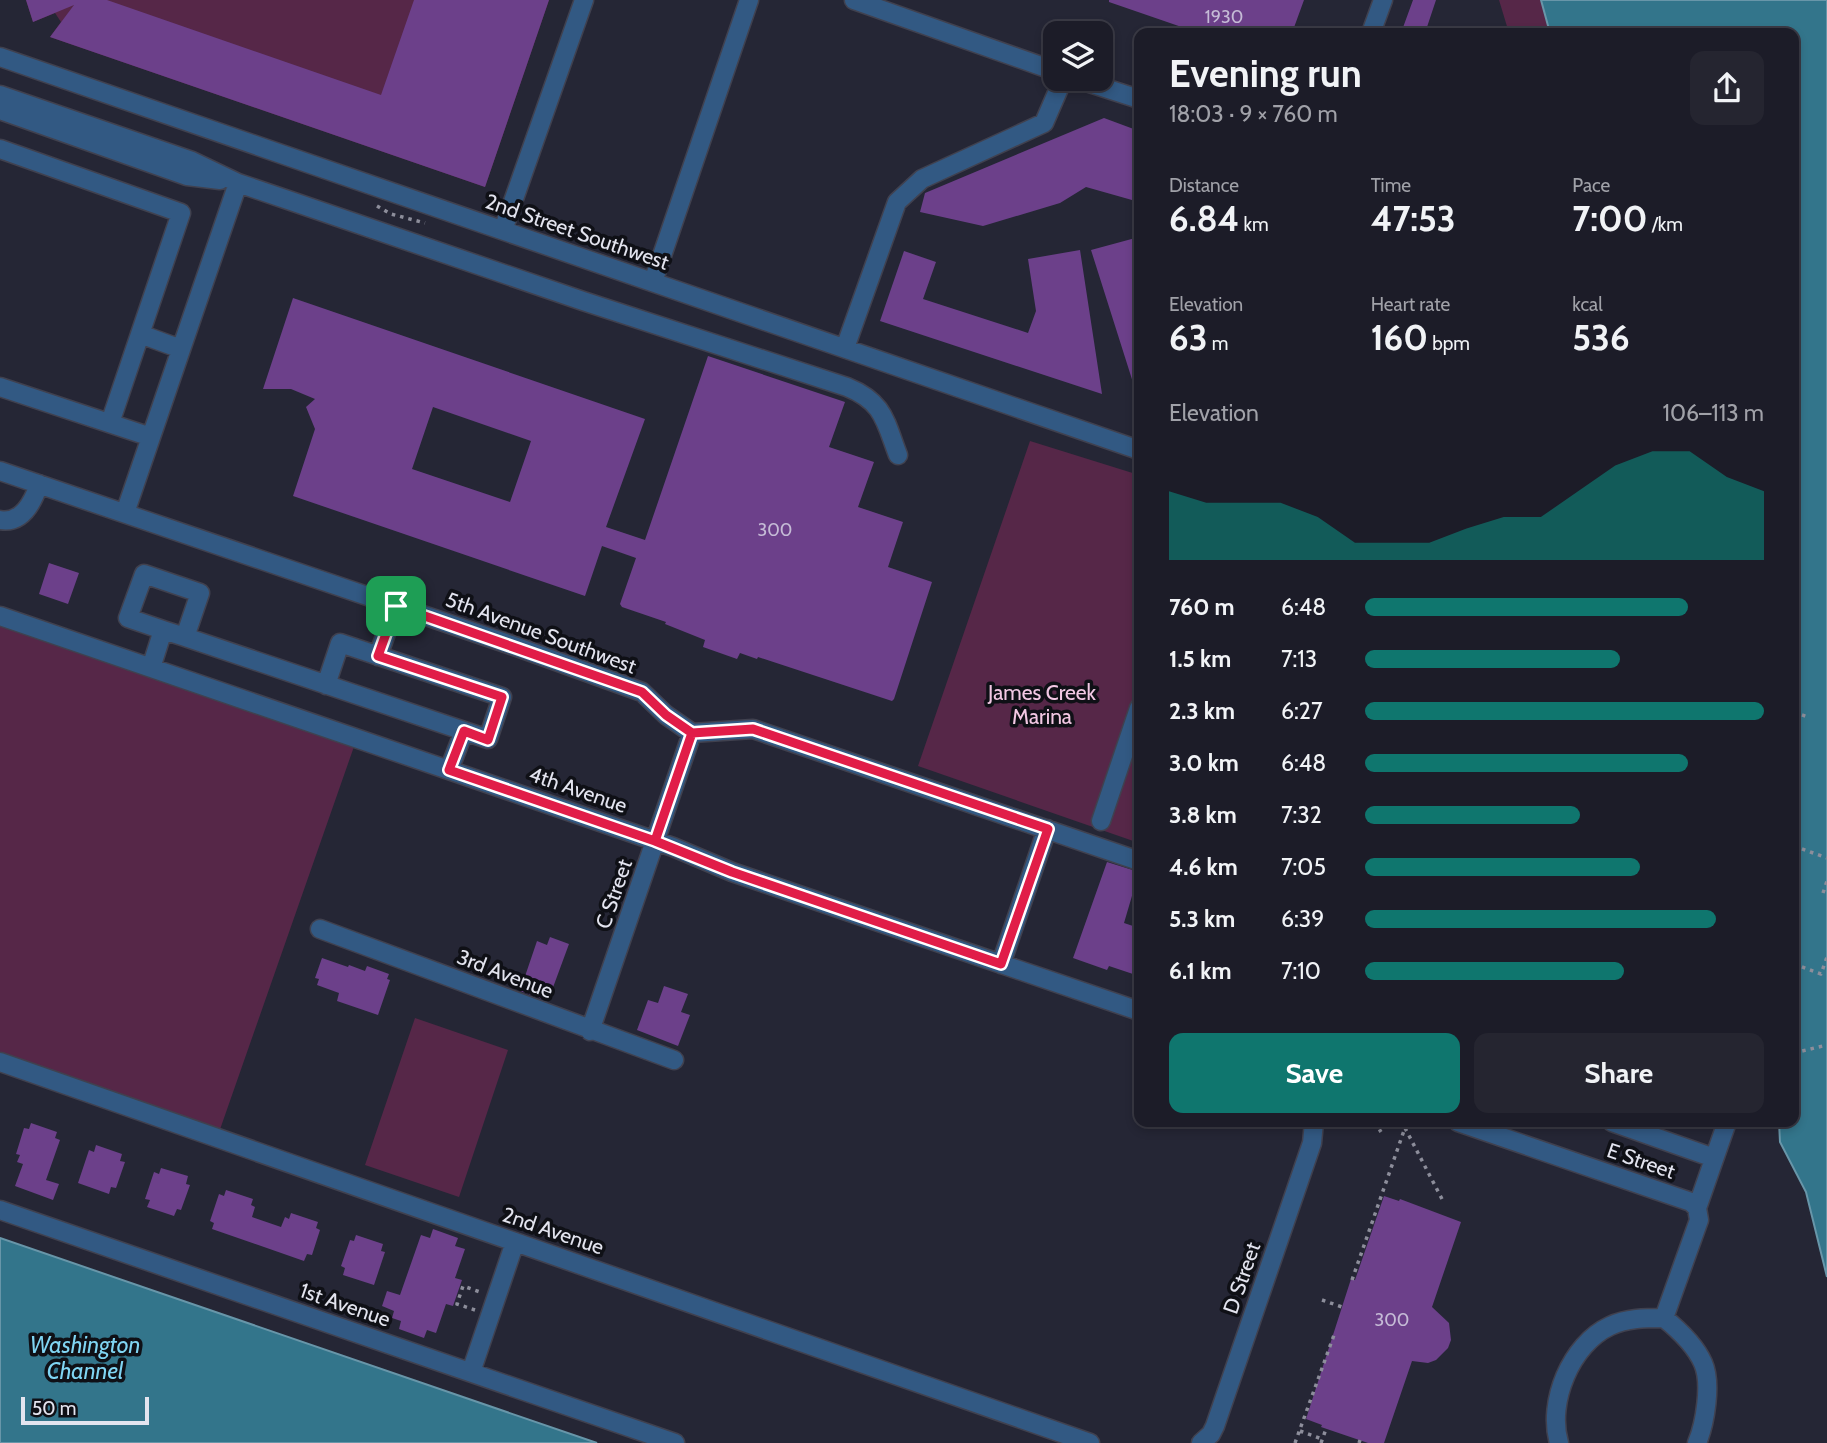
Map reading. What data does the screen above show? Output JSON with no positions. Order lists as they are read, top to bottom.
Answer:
{
  "streets": {
    "street": [
      "2nd Street Southwest",
      "5th Avenue Southwest",
      "4th Avenue",
      "C Street",
      "3rd Avenue",
      "E Street",
      "2nd Avenue",
      "D Street",
      "1st Avenue"
    ]
  },
  "crossings": [
    ["5th Avenue Southwest", "C Street"],
    ["4th Avenue", "C Street"],
    ["C Street", "3rd Avenue"]
  ],
  "water": ["Washington Channel"],
  "parks": ["James Creek Marina"],
  "house_numbers": ["1930", "300", "300"],
  "scale_bar": "50 m",
  "page": {
    "heading": ["Evening run", "18:03 · 9 × 760 m"],
    "stats": [
      ["Distance", "6.84 km"],
      ["Time", "47:53"],
      ["Pace", "7:00 /km"],
      ["Elevation", "63 m"],
      ["Heart rate", "160 bpm"],
      ["kcal", "536"]
    ],
    "chart": ["Elevation", "106–113 m"],
    "list": [
      {
        "name": "760 m",
        "note": "6:48"
      },
      {
        "name": "1.5 km",
        "note": "7:13"
      },
      {
        "name": "2.3 km",
        "note": "6:27"
      },
      {
        "name": "3.0 km",
        "note": "6:48"
      },
      {
        "name": "3.8 km",
        "note": "7:32"
      },
      {
        "name": "4.6 km",
        "note": "7:05"
      },
      {
        "name": "5.3 km",
        "note": "6:39"
      },
      {
        "name": "6.1 km",
        "note": "7:10"
      }
    ],
    "buttons": ["Save", "Share"],
    "scale": "50 m"
  }
}
